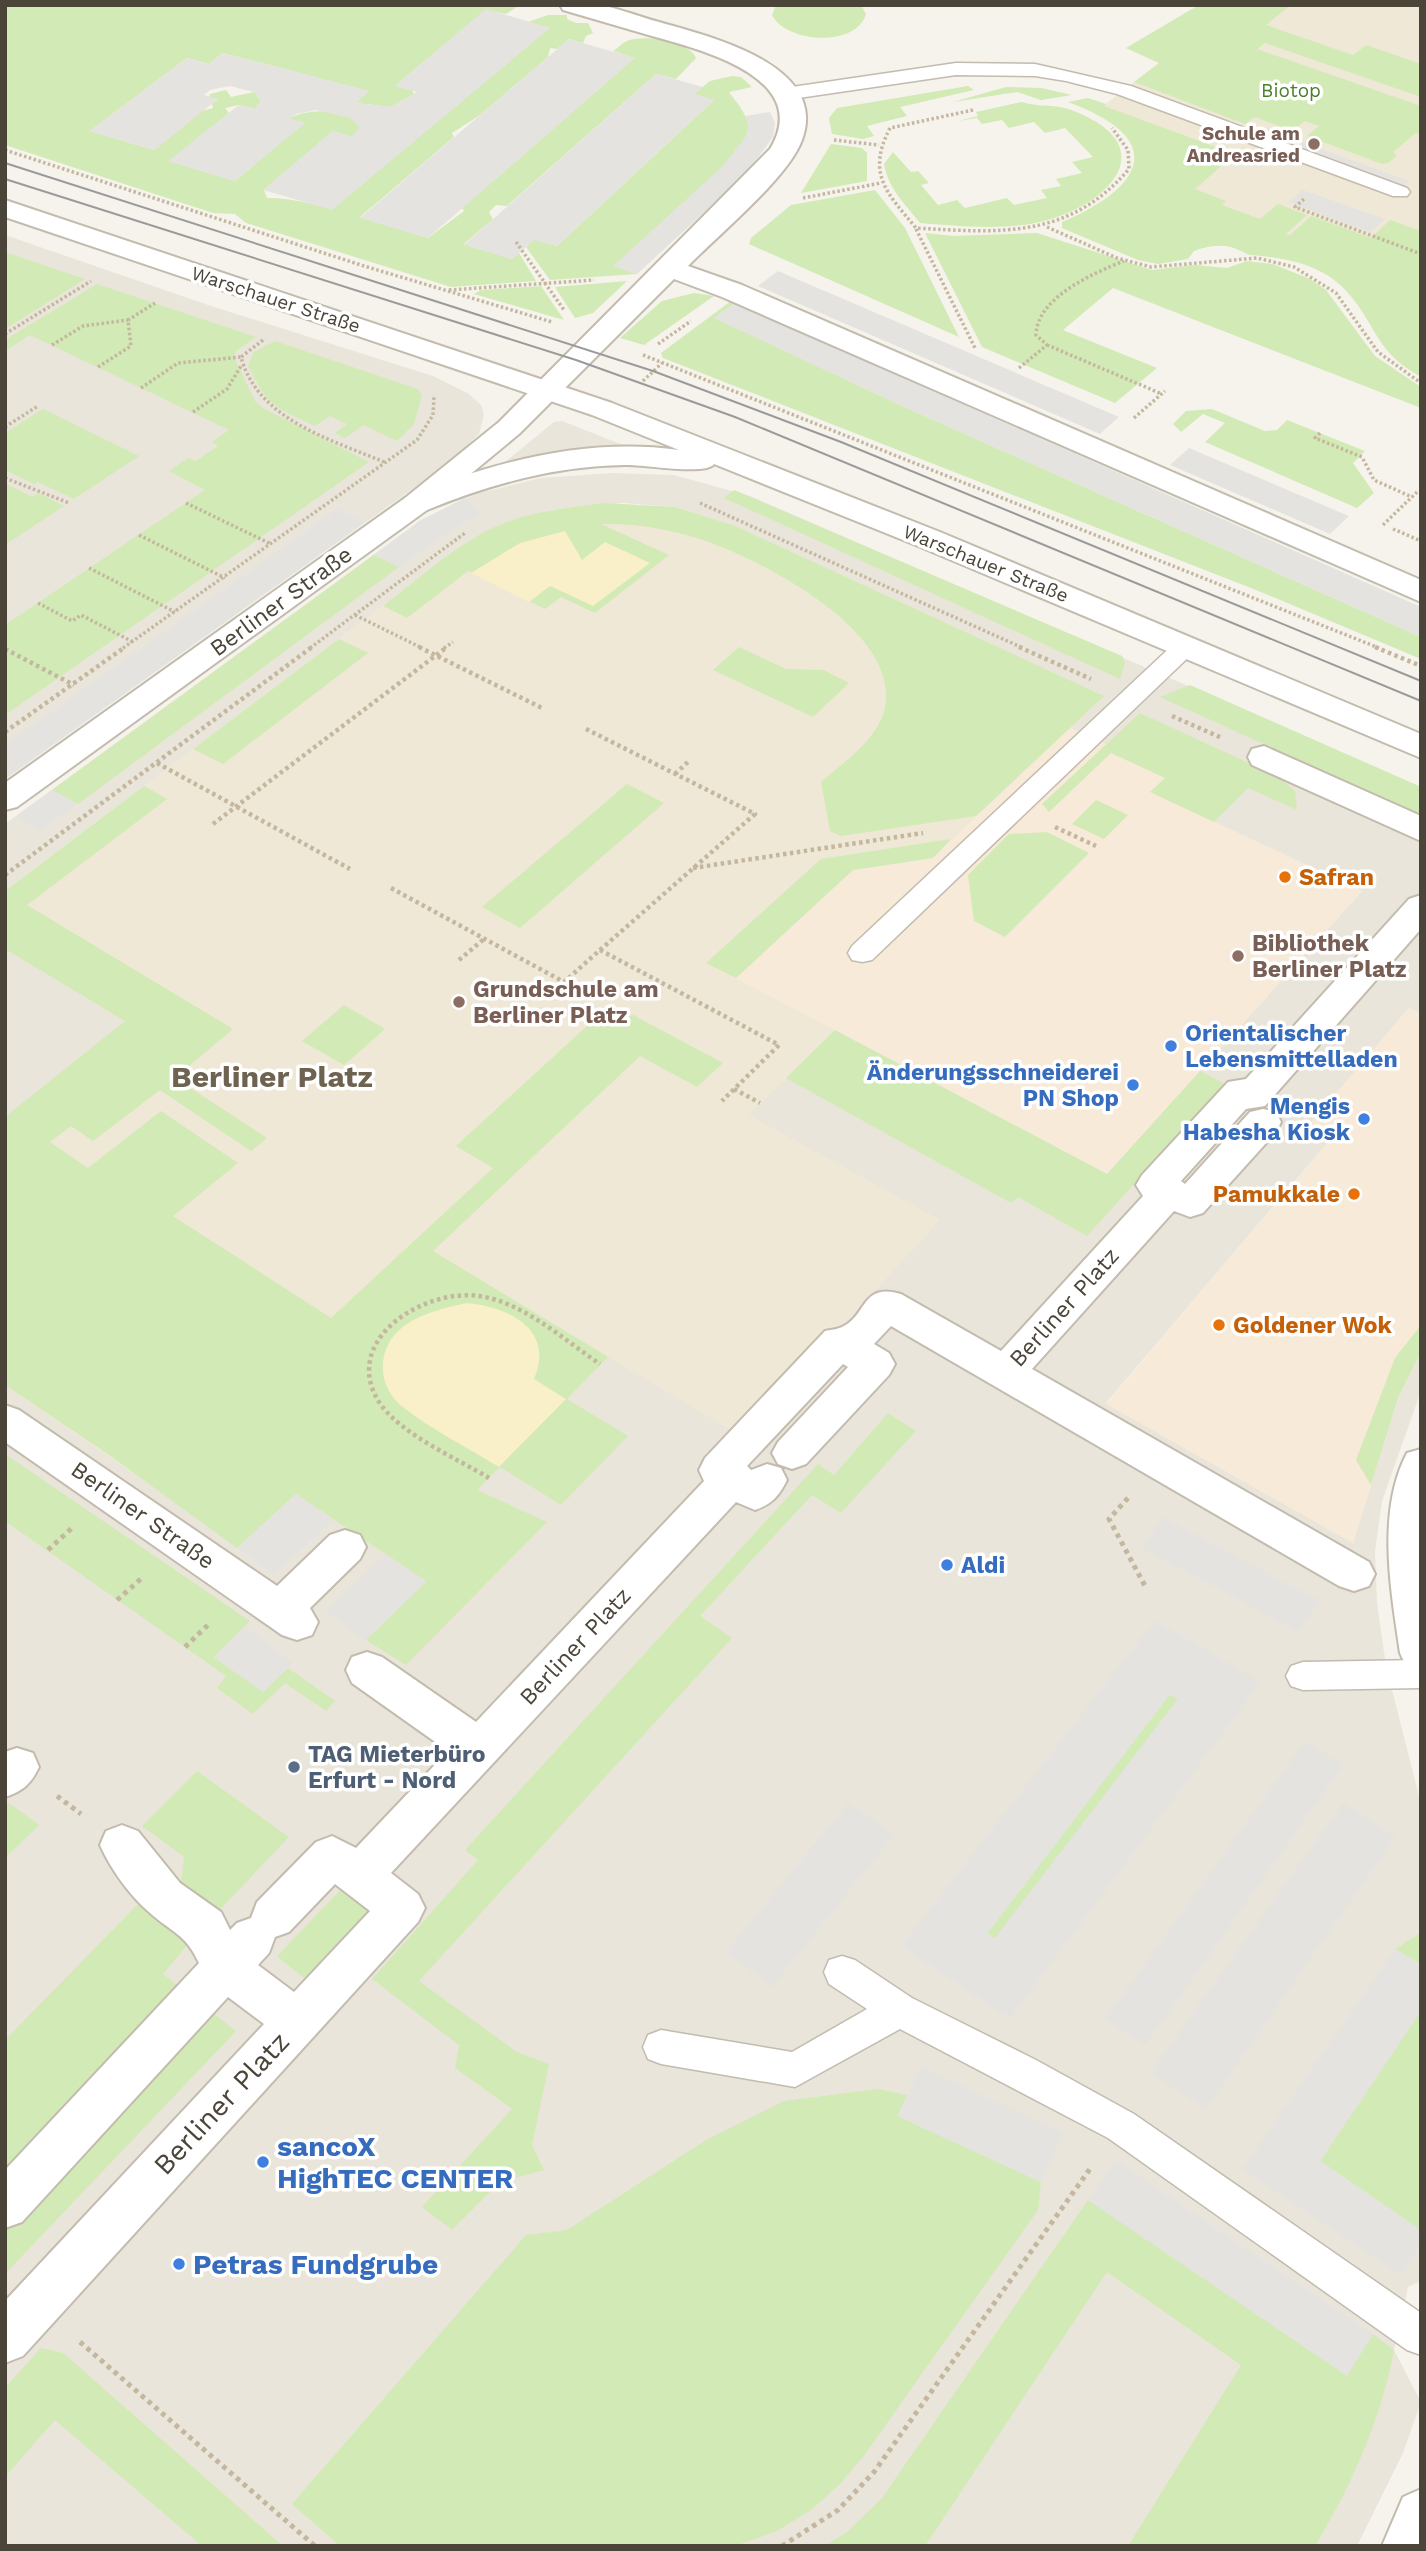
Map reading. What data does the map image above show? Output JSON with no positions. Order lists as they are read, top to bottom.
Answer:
{
  "streets": {
    "street": ["Warschauer Straße", "Berliner Straße", "Berliner Platz"]
  },
  "crossings": [
    ["Warschauer Straße", "Berliner Straße"]
  ],
  "districts": ["Berliner Platz"],
  "parks": ["Biotop"],
  "places": [
    "Schule am Andreasried",
    "Safran",
    "Bibliothek Berliner Platz",
    "Grundschule am Berliner Platz",
    "Orientalischer Lebensmittelladen",
    "Änderungsschneiderei PN Shop",
    "Mengis Habesha Kiosk",
    "Pamukkale",
    "Goldener Wok",
    "Aldi",
    "TAG Mieterbüro Erfurt - Nord",
    "sancoX HighTEC CENTER",
    "Petras Fundgrube"
  ]
}
